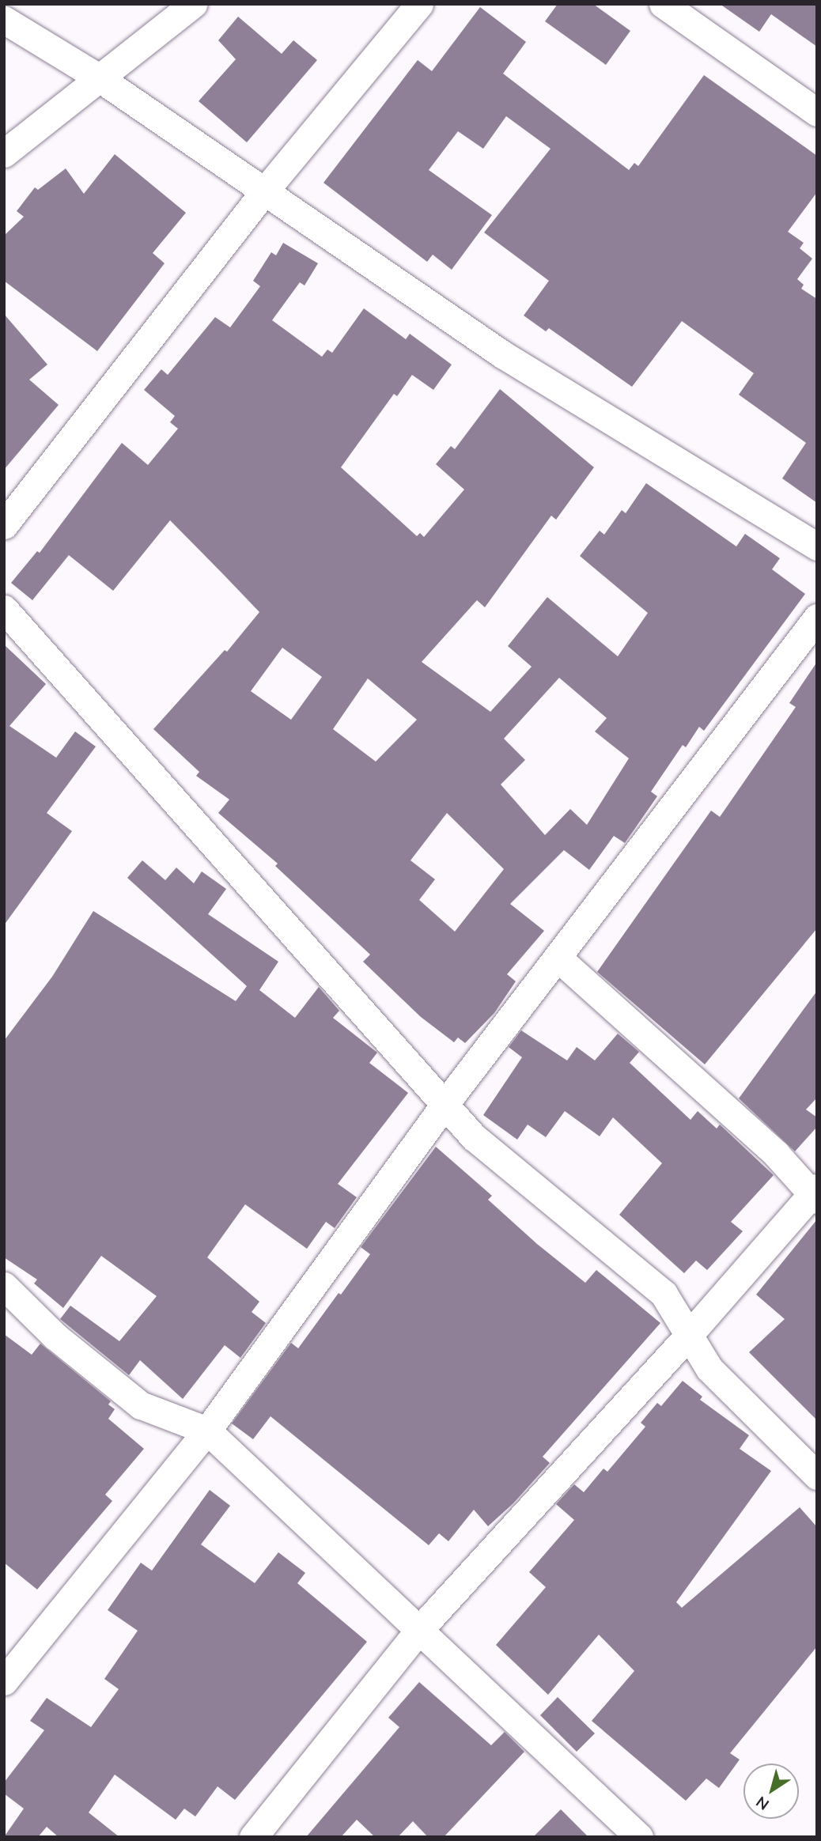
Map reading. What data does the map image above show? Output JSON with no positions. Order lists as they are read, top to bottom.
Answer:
{
  "north": "bottom left"
}
